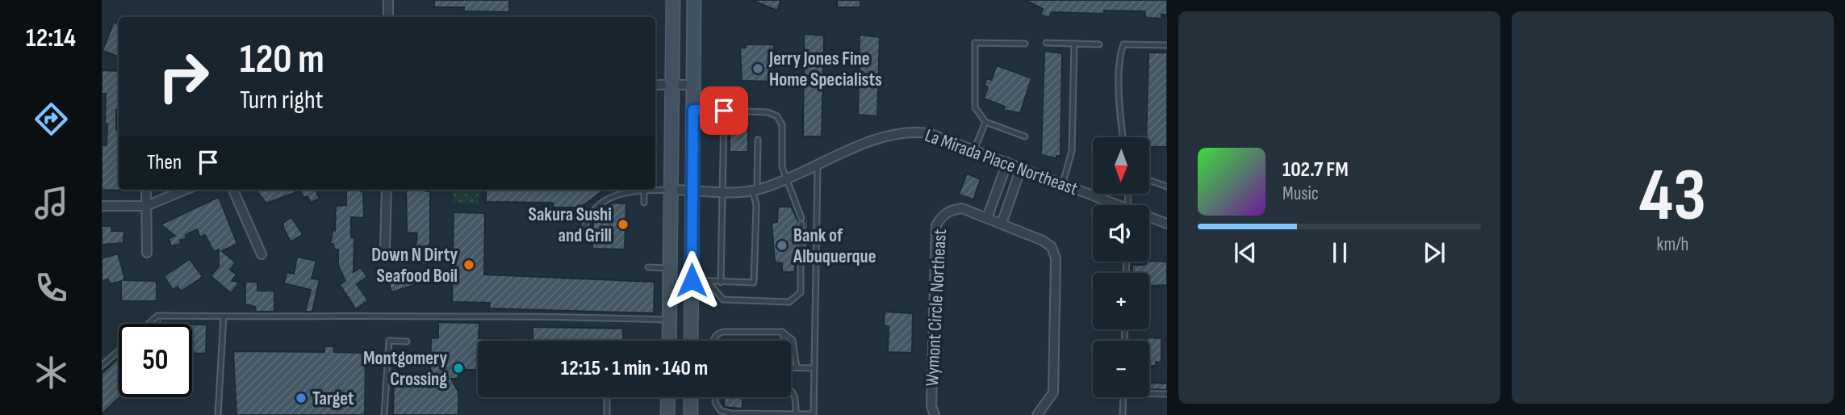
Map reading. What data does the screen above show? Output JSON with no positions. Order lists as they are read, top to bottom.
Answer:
{
  "streets": {
    "street": ["La Mirada Place Northeast", "Wymont Circle Northeast"]
  },
  "places": [
    "Jerry Jones Fine Home Specialists",
    "Sakura Sushi and Grill",
    "Bank of Albuquerque",
    "Down N Dirty Seafood Boil",
    "Montgomery Crossing",
    "Target"
  ],
  "north": "bottom",
  "page": {
    "tabs": "12:14",
    "tile": ["43", "km/h"],
    "turn": ["120 m", "Turn right"],
    "then": "Then",
    "map_buttons": ["+", "−"],
    "song": ["102.7 FM", "Music"],
    "limit": "50",
    "trip": "12:15 · 1 min · 140 m"
  }
}
